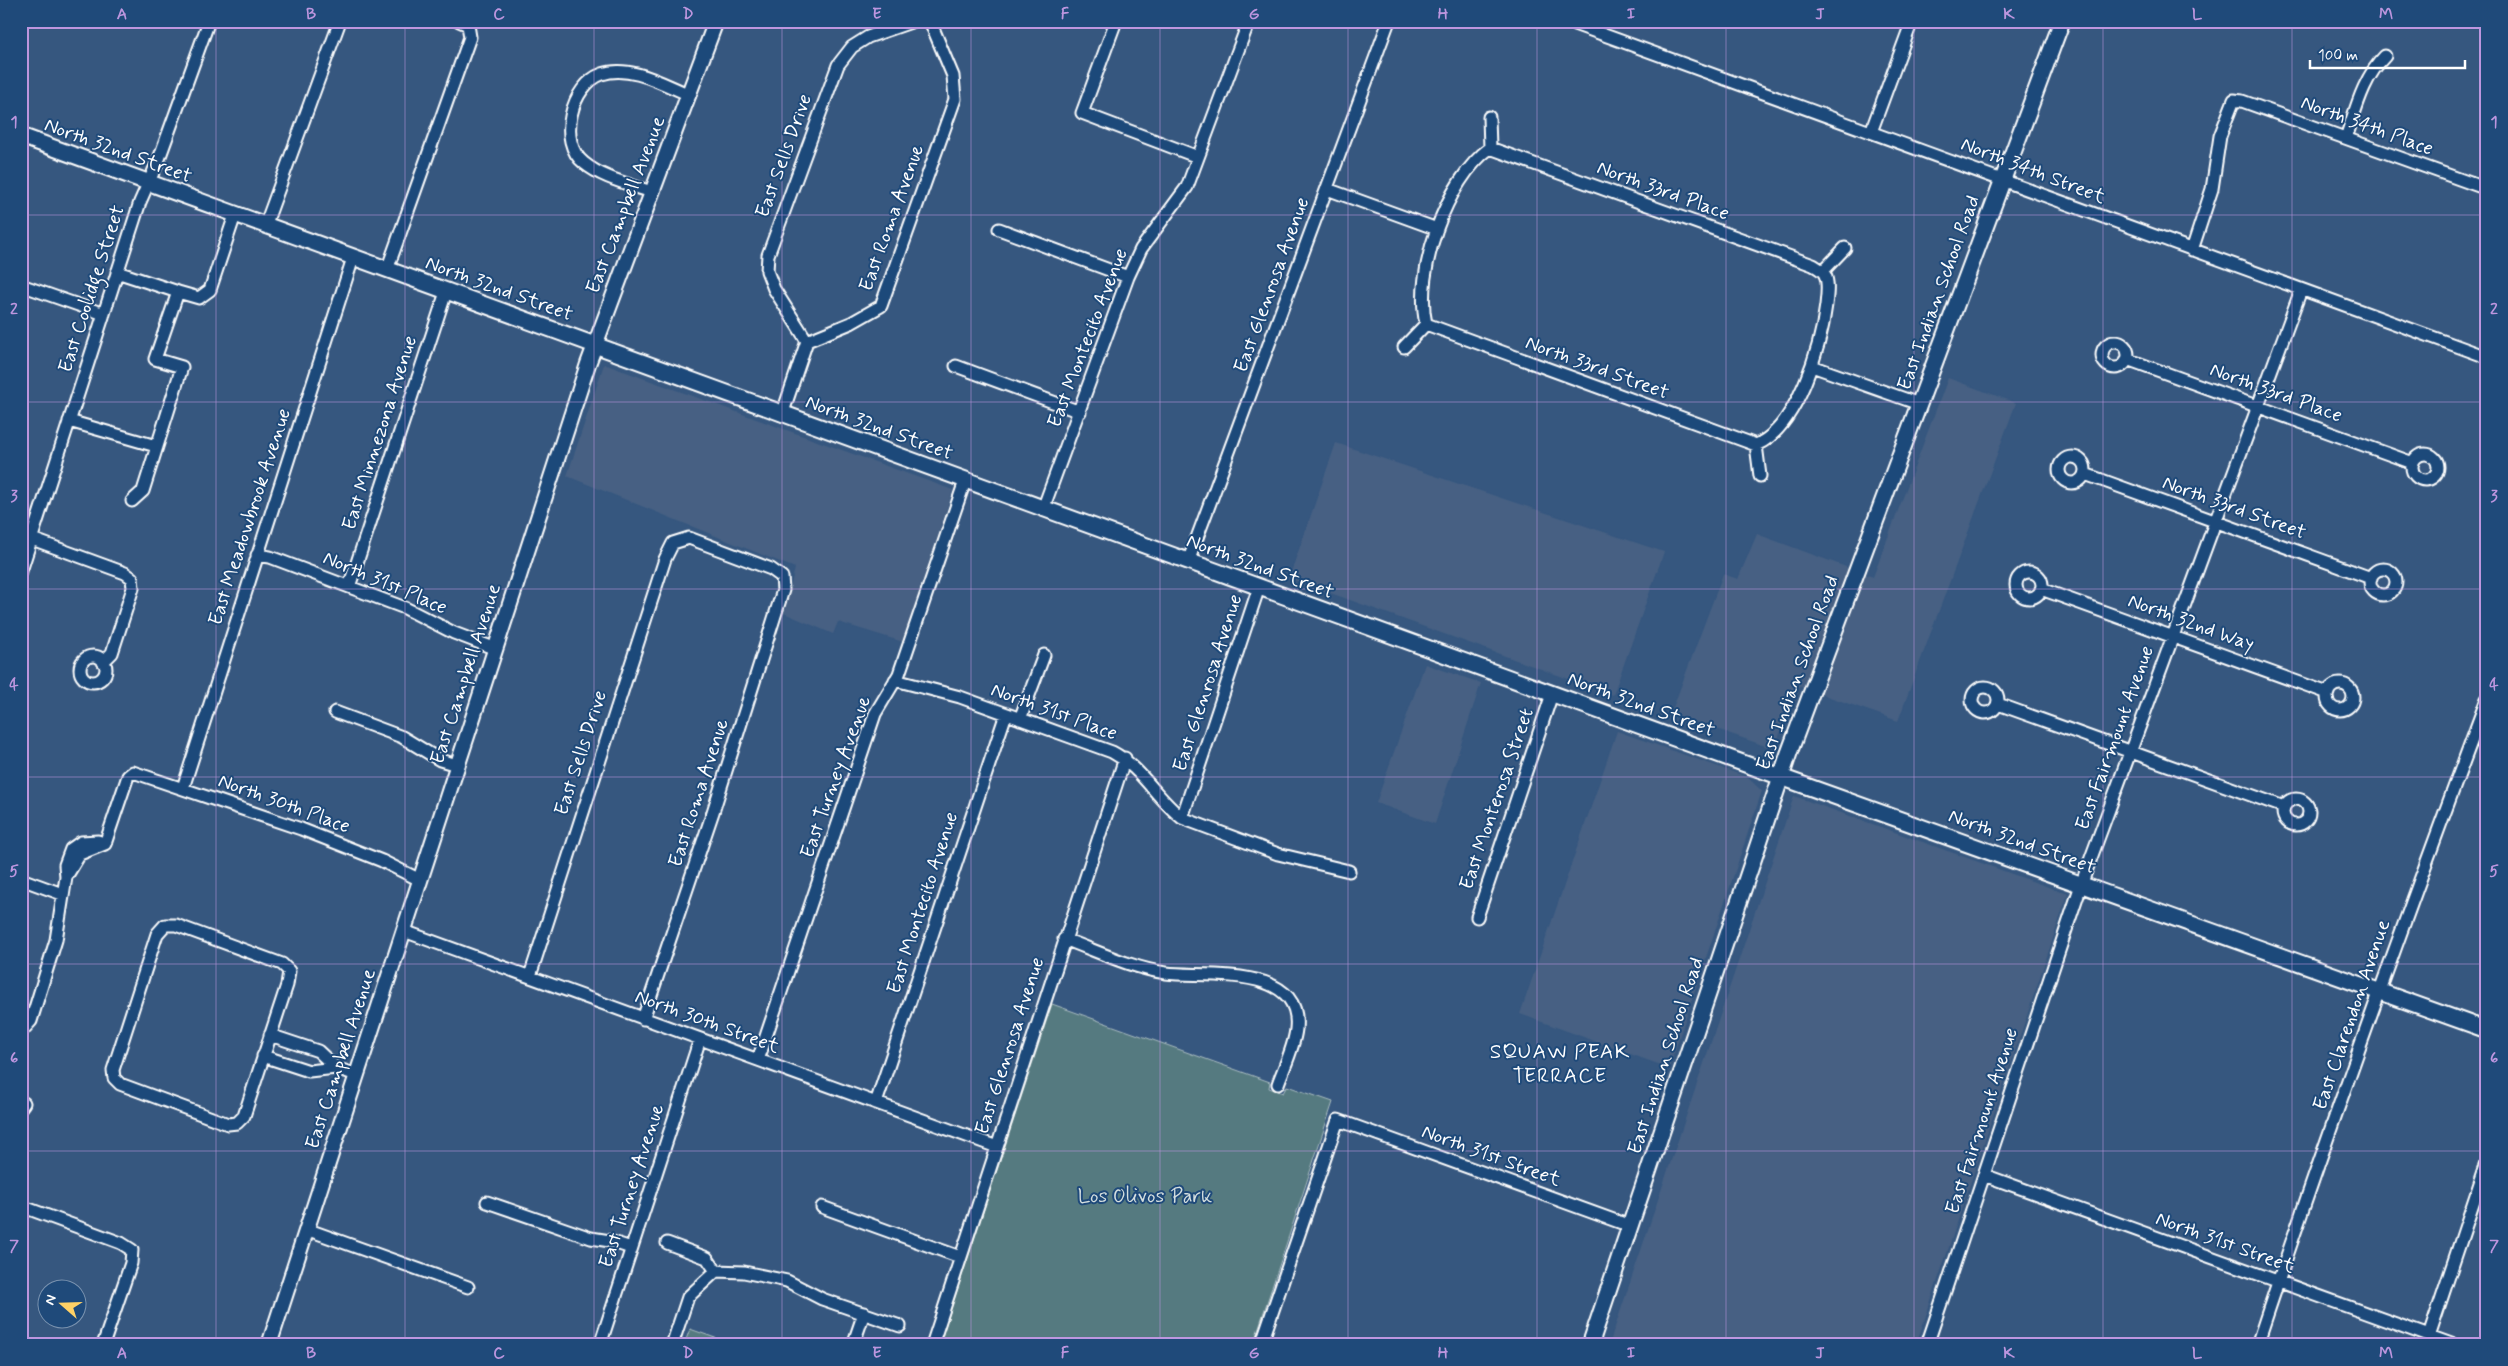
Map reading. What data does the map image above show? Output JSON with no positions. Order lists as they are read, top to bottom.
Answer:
{
  "streets": {
    "main road": ["North 32nd Street", "East Indian School Road"],
    "street": [
      "North 34th Place",
      "East Sells Drive",
      "North 34th Street",
      "North 33rd Place",
      "East Campbell Avenue",
      "East Roma Avenue",
      "East Glenrosa Avenue",
      "East Coolidge Street",
      "East Montecito Avenue",
      "North 33rd Street",
      "East Minnezona Avenue",
      "East Meadowbrook Avenue",
      "North 31st Place",
      "North 32nd Way",
      "East Fairmount Avenue",
      "East Turney Avenue",
      "East Monterosa Street",
      "North 30th Place",
      "East Clarendon Avenue",
      "North 30th Street",
      "North 31st Street"
    ]
  },
  "crossings": [
    ["North 34th Place", "North 34th Street"],
    ["North 32nd Street", "East Campbell Avenue"],
    ["North 32nd Street", "East Glenrosa Avenue"],
    ["North 32nd Street", "East Coolidge Street"],
    ["North 32nd Street", "East Indian School Road"],
    ["North 32nd Street", "East Montecito Avenue"],
    ["North 32nd Street", "East Minnezona Avenue"],
    ["North 32nd Street", "East Meadowbrook Avenue"],
    ["North 32nd Street", "East Fairmount Avenue"],
    ["North 32nd Street", "East Turney Avenue"],
    ["North 32nd Street", "East Monterosa Street"],
    ["North 32nd Street", "East Clarendon Avenue"],
    ["East Sells Drive", "East Roma Avenue"],
    ["East Sells Drive", "North 30th Street"],
    ["North 34th Street", "East Indian School Road"],
    ["North 34th Street", "East Fairmount Avenue"],
    ["North 33rd Place", "East Fairmount Avenue"],
    ["East Campbell Avenue", "North 31st Place"],
    ["East Campbell Avenue", "North 30th Place"],
    ["East Campbell Avenue", "North 30th Street"],
    ["East Roma Avenue", "North 30th Street"],
    ["East Glenrosa Avenue", "North 31st Place"],
    ["East Glenrosa Avenue", "North 30th Street"],
    ["East Indian School Road", "North 31st Street"],
    ["East Montecito Avenue", "North 31st Place"],
    ["East Montecito Avenue", "North 30th Street"],
    ["North 33rd Street", "East Fairmount Avenue"],
    ["East Minnezona Avenue", "North 31st Place"],
    ["East Meadowbrook Avenue", "North 31st Place"],
    ["East Meadowbrook Avenue", "North 30th Place"],
    ["North 31st Place", "East Turney Avenue"],
    ["North 32nd Way", "East Fairmount Avenue"],
    ["East Fairmount Avenue", "North 31st Street"],
    ["East Turney Avenue", "North 30th Street"],
    ["East Clarendon Avenue", "North 31st Street"]
  ],
  "districts": ["SQUAW PEAK TERRACE"],
  "parks": ["Los Olivos Park"],
  "scale_bar": "100 m",
  "north": "left",
  "grid": {
    "columns": [
      "A",
      "B",
      "C",
      "D",
      "E",
      "F",
      "G",
      "H",
      "I",
      "J",
      "K",
      "L",
      "M"
    ],
    "rows": [
      "1",
      "2",
      "3",
      "4",
      "5",
      "6",
      "7"
    ]
  }
}
